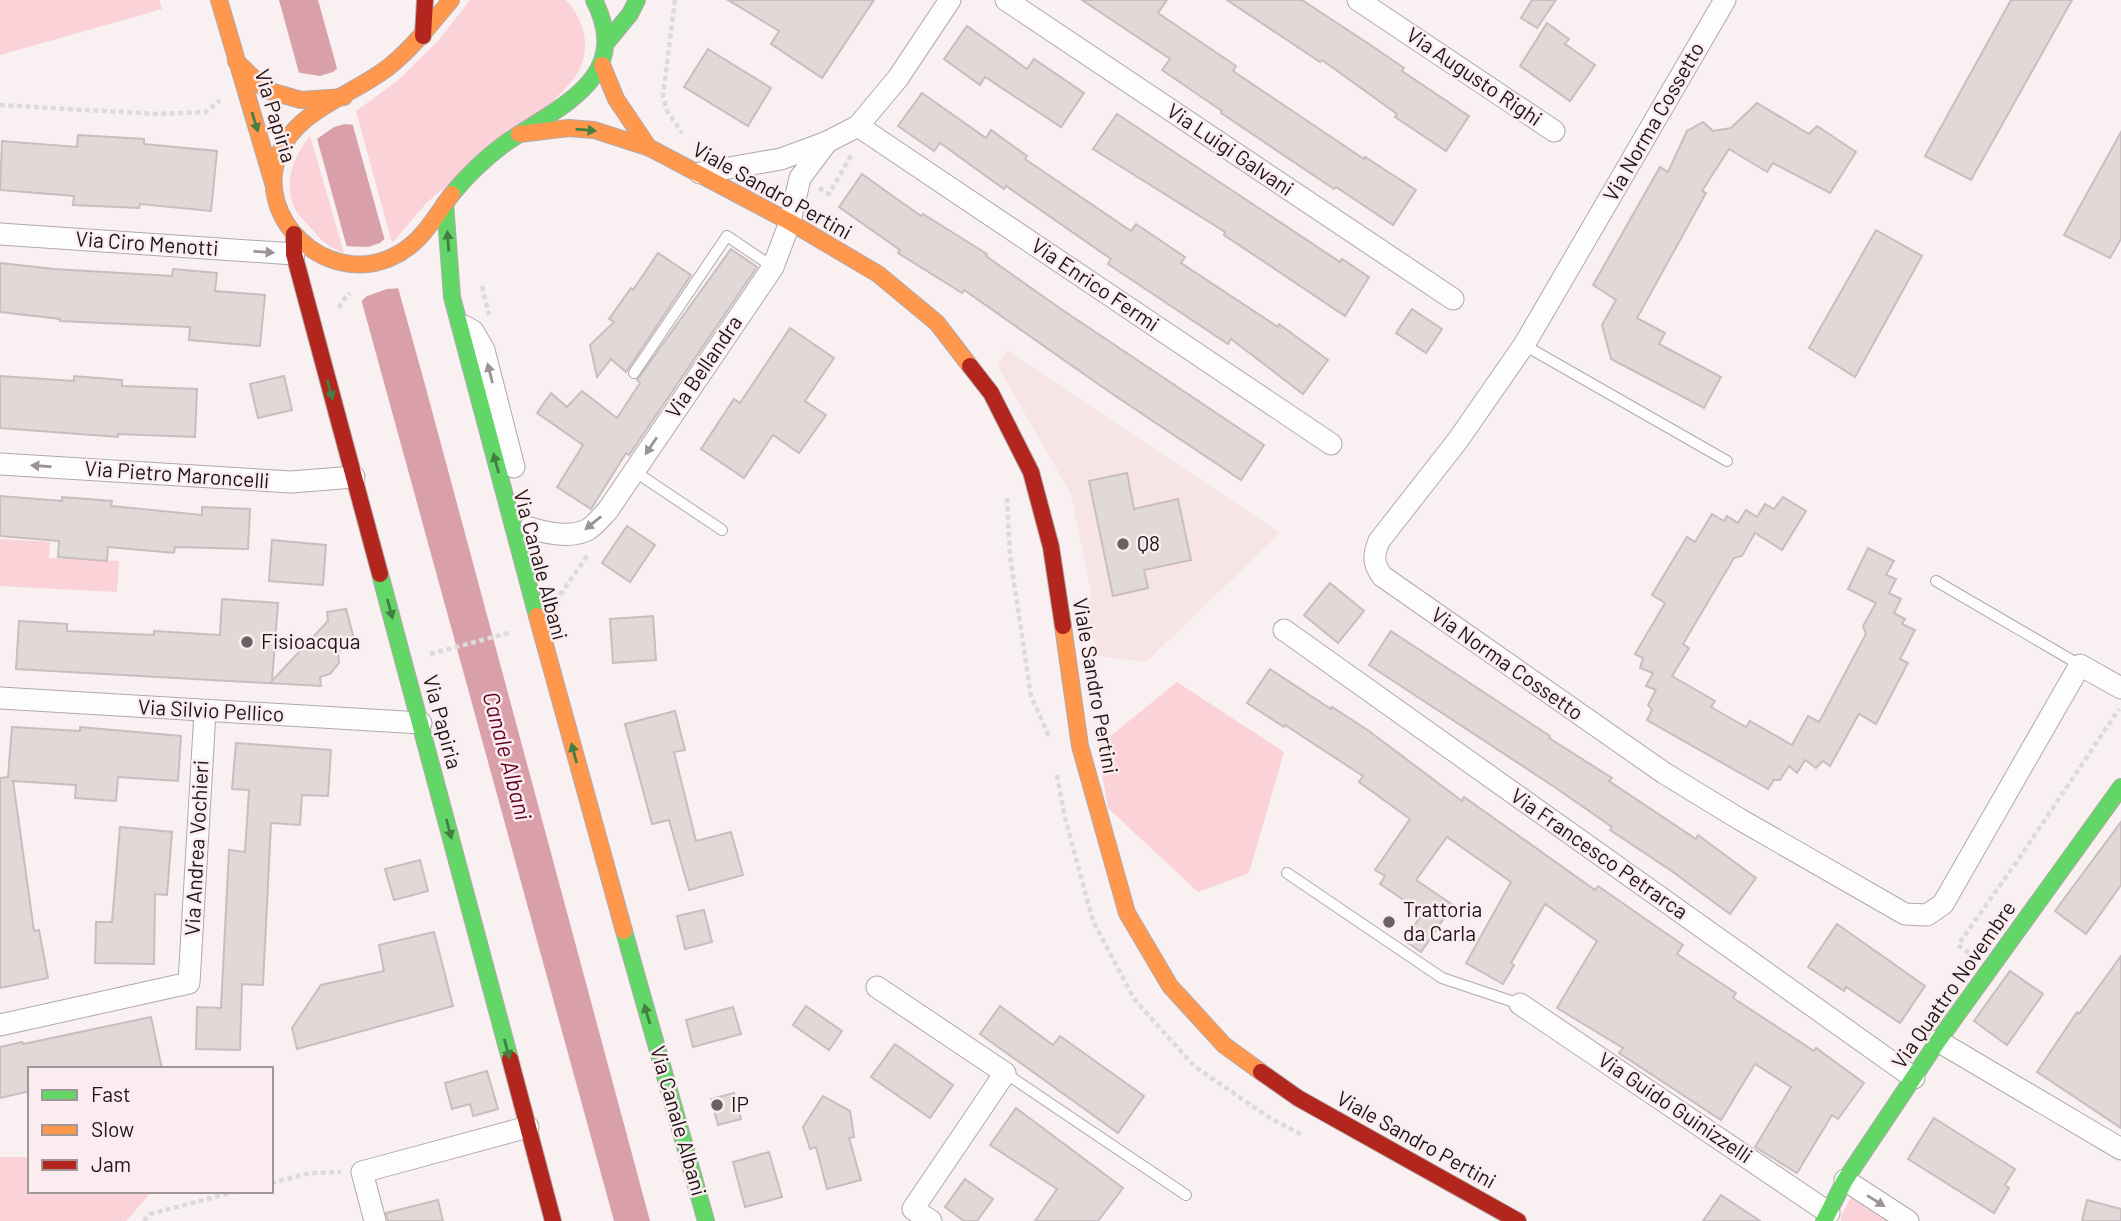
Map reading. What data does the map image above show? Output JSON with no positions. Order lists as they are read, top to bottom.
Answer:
{
  "streets": {
    "main road": [
      "Via Papiria",
      "Viale Sandro Pertini",
      "Via Canale Albani",
      "Via Quattro Novembre"
    ],
    "street": [
      "Via Augusto Righi",
      "Via Norma Cossetto",
      "Via Luigi Galvani",
      "Via Ciro Menotti",
      "Via Enrico Fermi",
      "Via Bellandra",
      "Via Pietro Maroncelli",
      "Via Silvio Pellico",
      "Via Andrea Vochieri",
      "Via Francesco Petrarca",
      "Via Guido Guinizzelli"
    ]
  },
  "crossings": [
    ["Via Papiria", "Via Ciro Menotti"],
    ["Via Papiria", "Via Pietro Maroncelli"],
    ["Via Papiria", "Via Silvio Pellico"],
    ["Viale Sandro Pertini", "Via Bellandra"],
    ["Via Enrico Fermi", "Via Bellandra"],
    ["Via Bellandra", "Via Canale Albani"],
    ["Via Silvio Pellico", "Via Andrea Vochieri"],
    ["Via Francesco Petrarca", "Via Quattro Novembre"],
    ["Via Quattro Novembre", "Via Guido Guinizzelli"]
  ],
  "one_way": [
    "Via Papiria",
    "Via Ciro Menotti",
    "Via Bellandra",
    "Via Pietro Maroncelli",
    "Via Canale Albani"
  ],
  "water": ["Canale Albani"],
  "places": [
    "Q8",
    "Fisioacqua",
    "Trattoria da Carla",
    "IP"
  ],
  "legend": ["Fast", "Slow", "Jam"]
}
